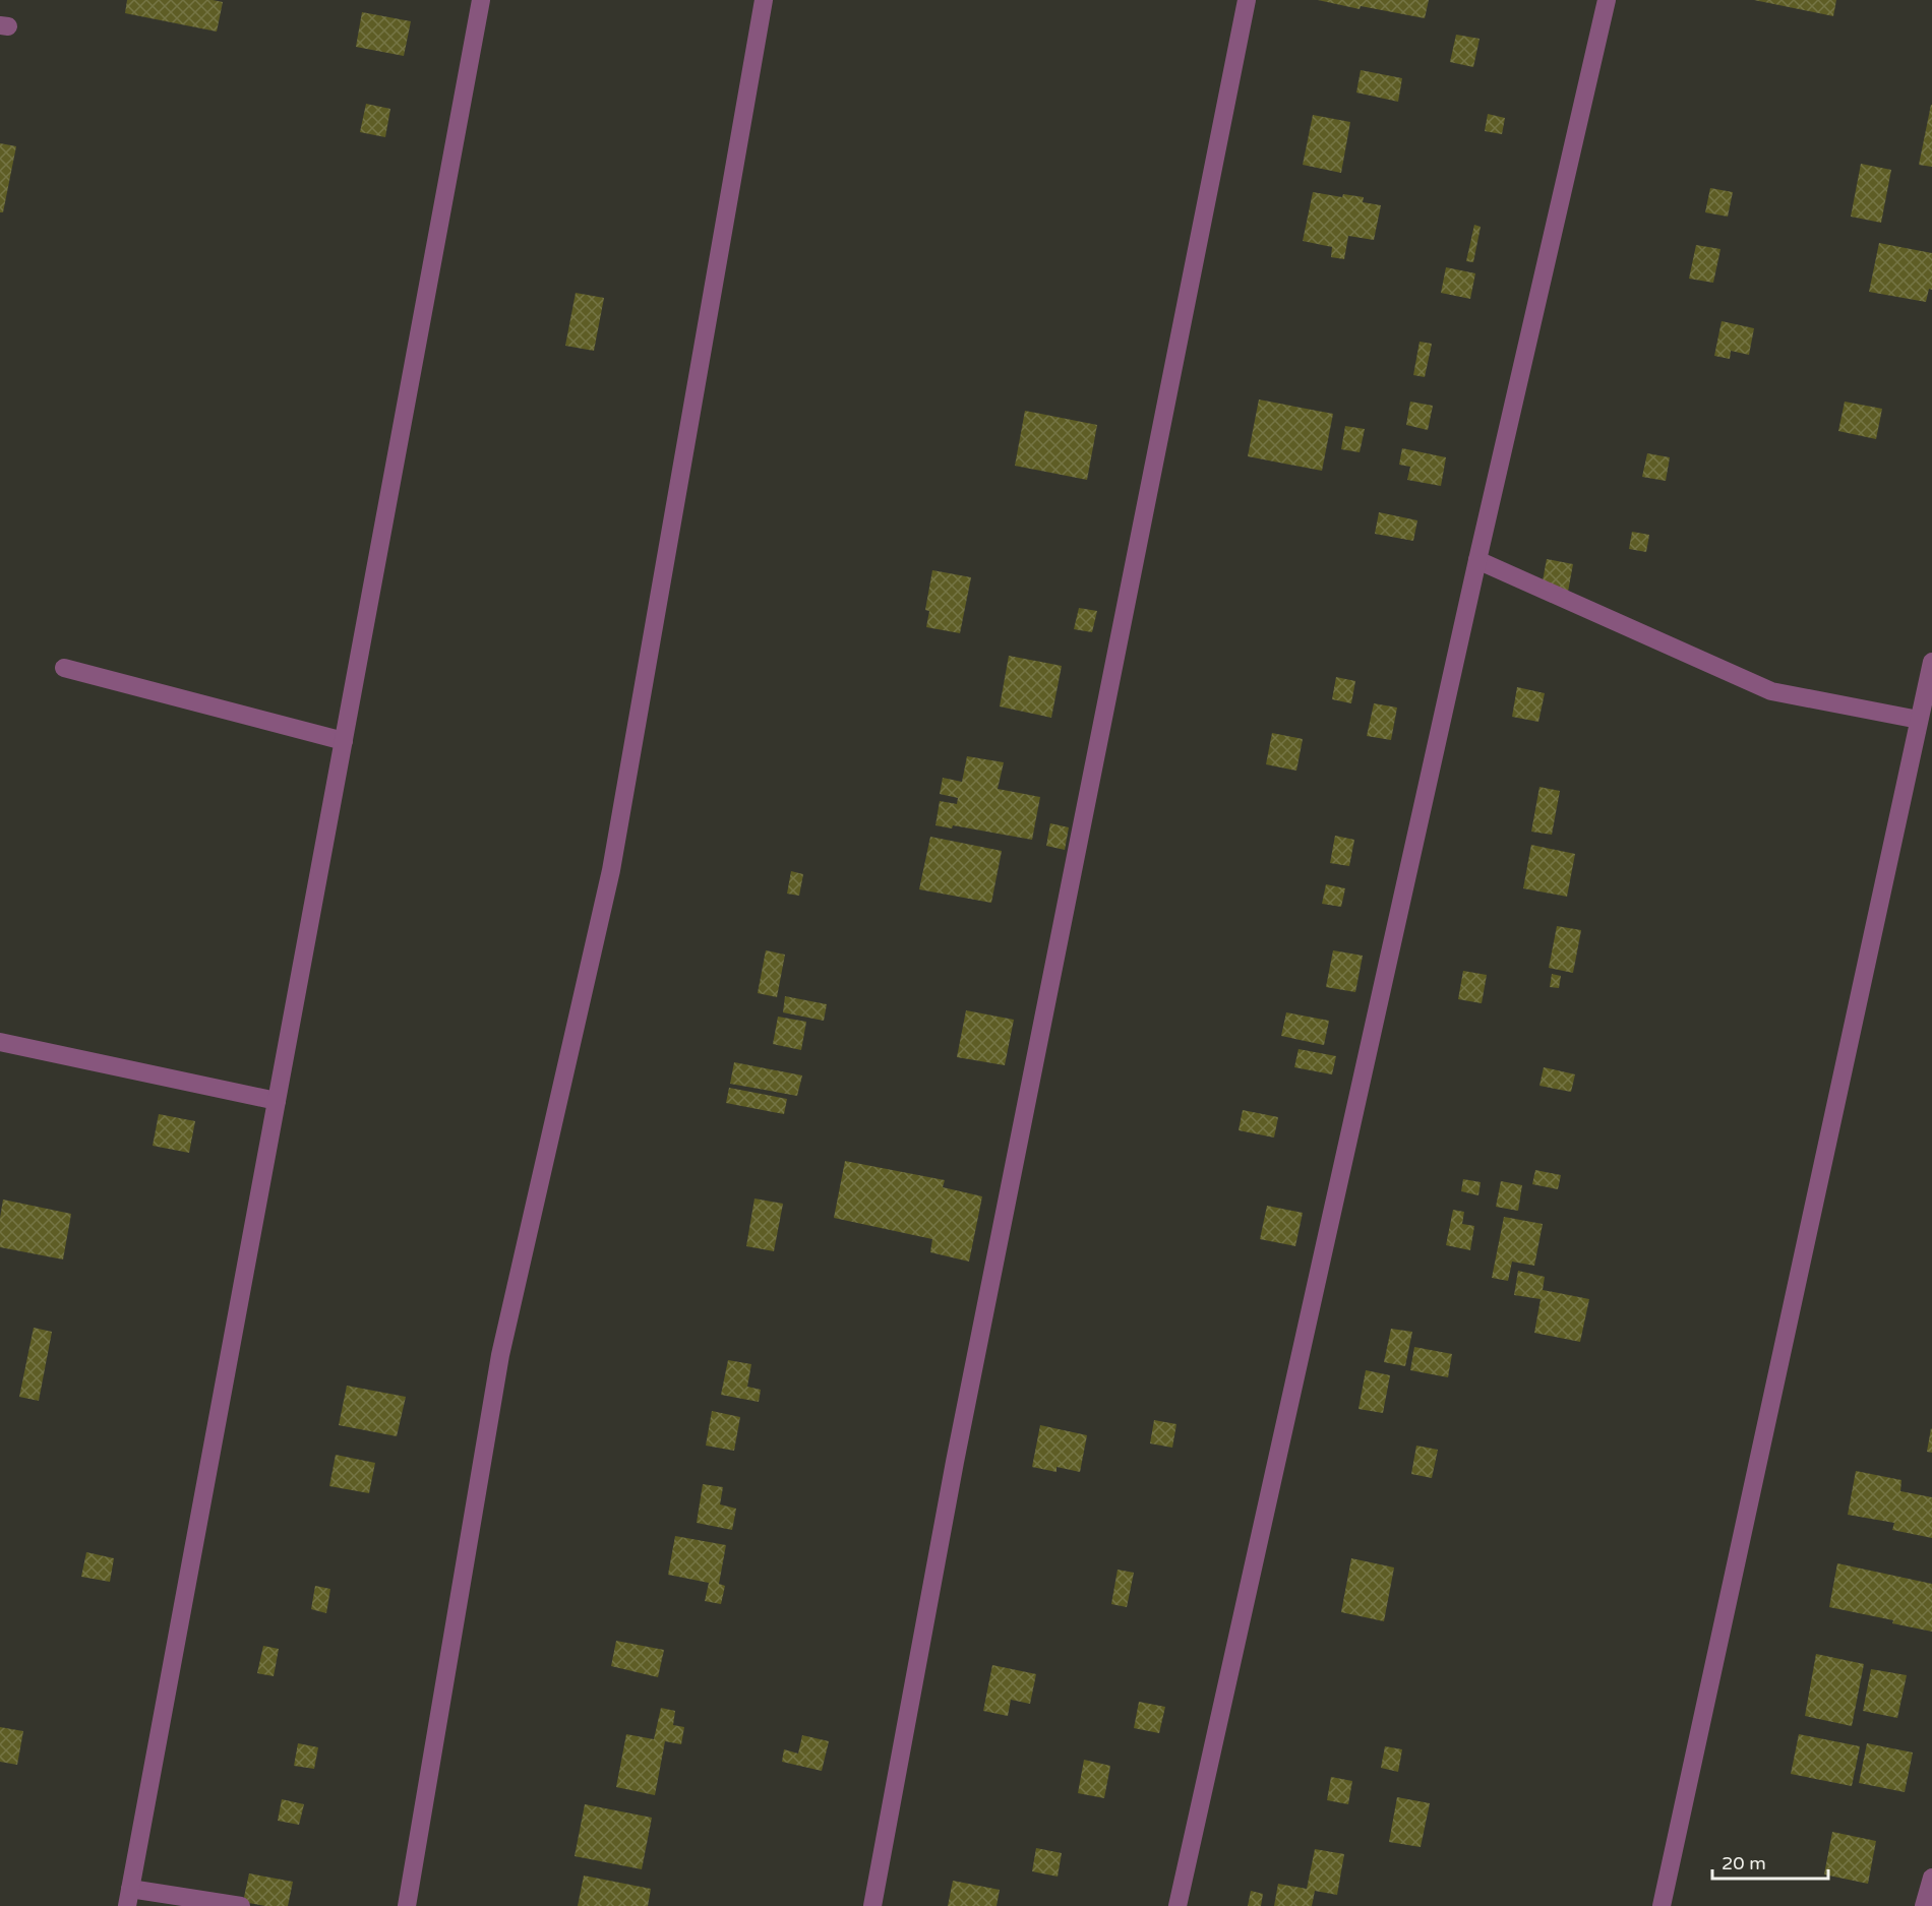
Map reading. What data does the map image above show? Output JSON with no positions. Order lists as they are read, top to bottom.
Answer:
{
  "scale_bar": "20 m"
}
